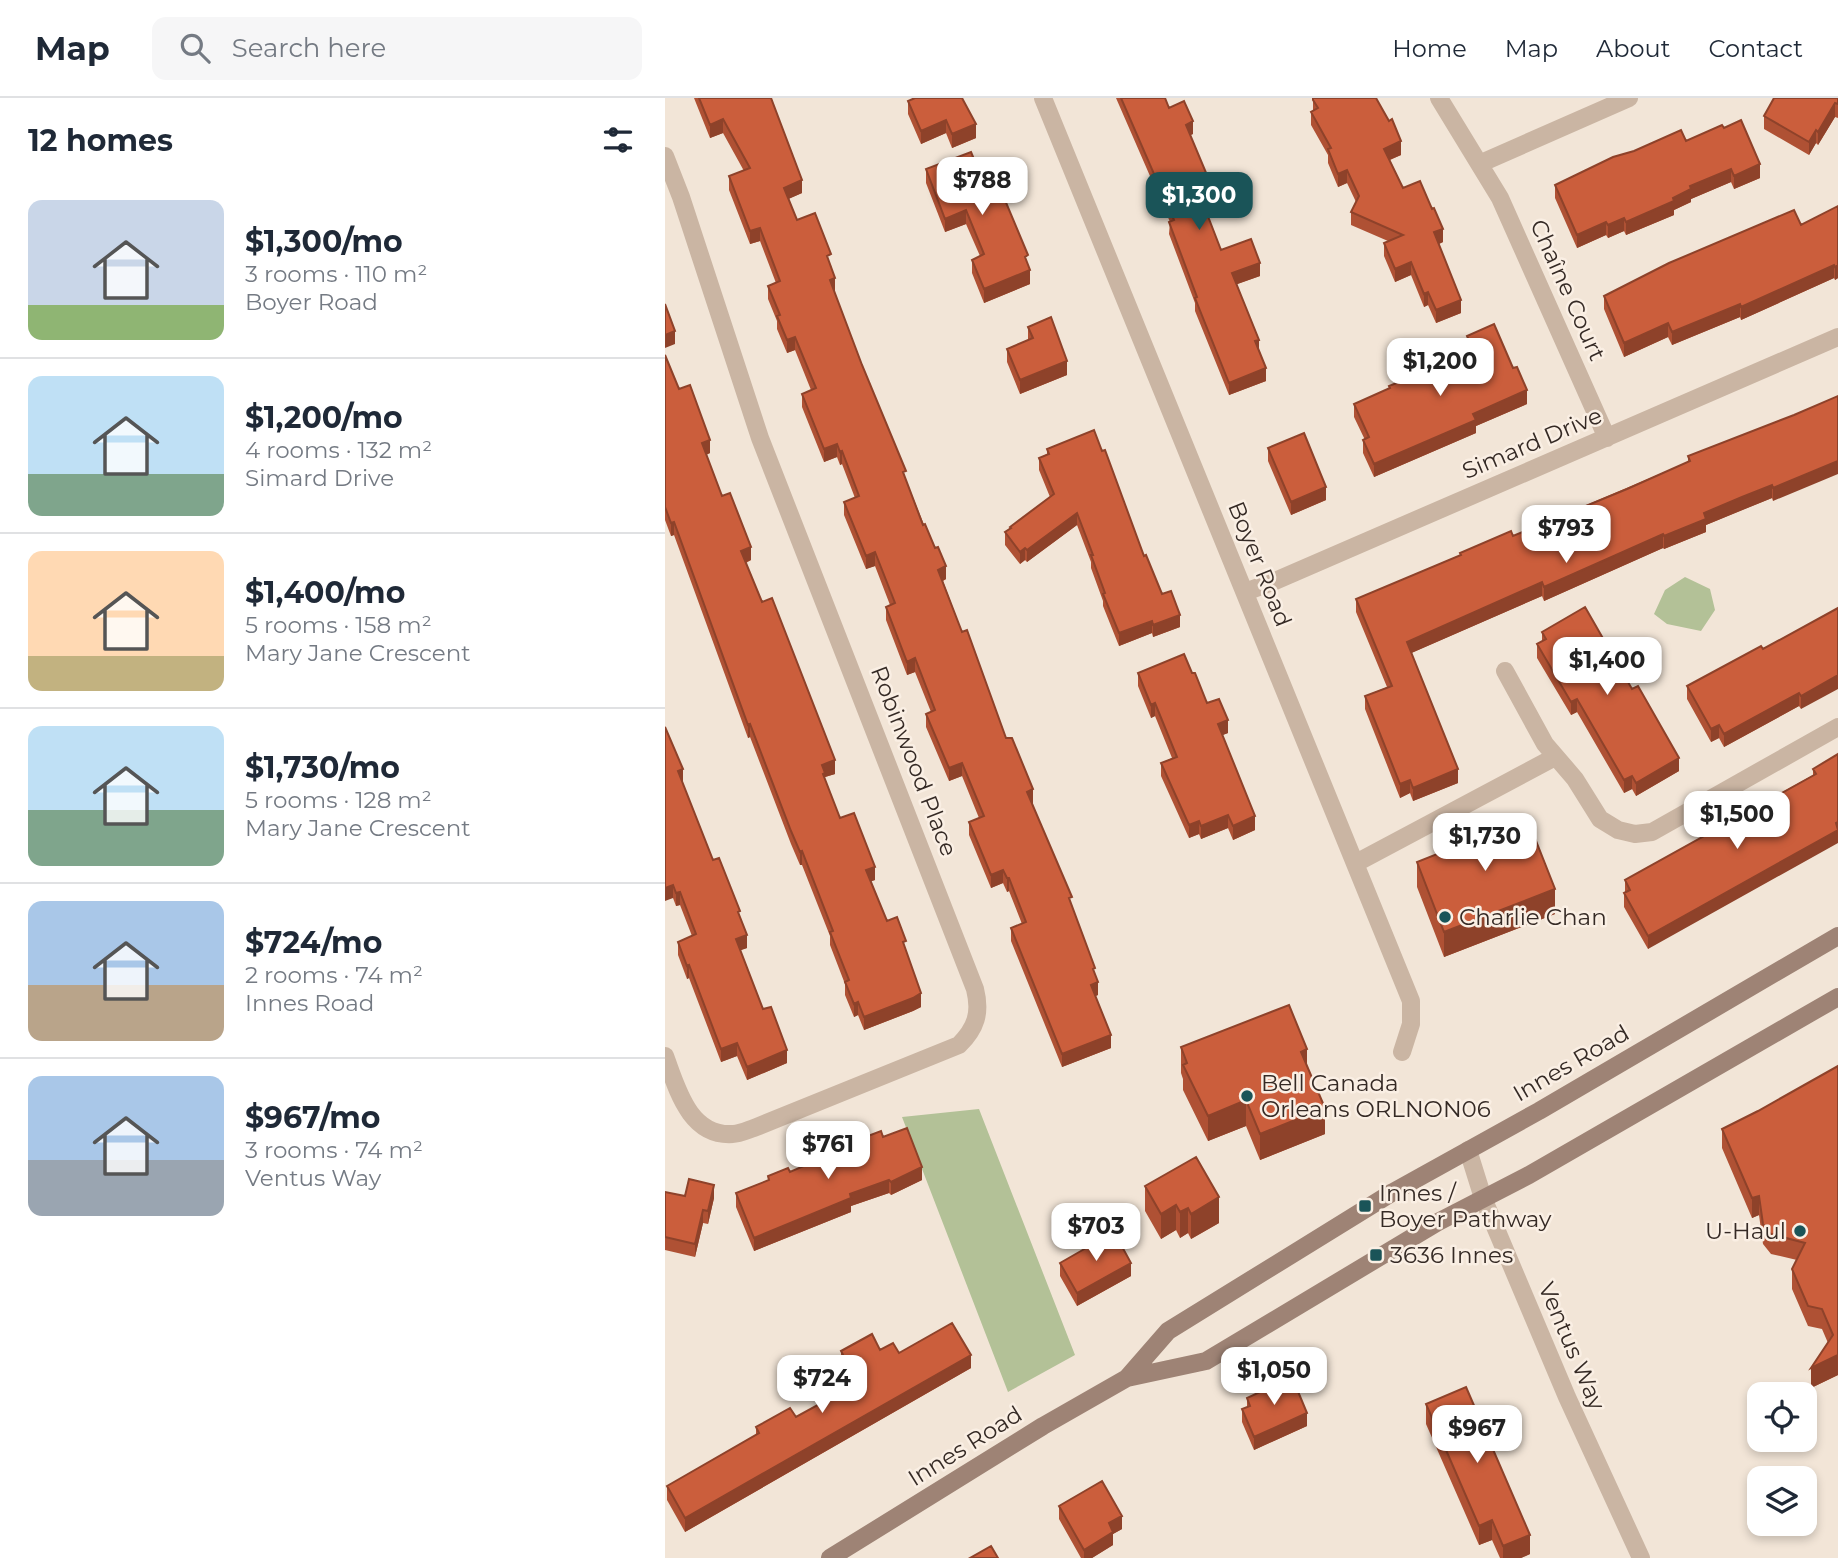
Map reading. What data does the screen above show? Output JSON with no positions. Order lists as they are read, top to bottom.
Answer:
{
  "streets": {
    "main road": ["Innes Road"],
    "street": [
      "Chaîne Court",
      "Simard Drive",
      "Boyer Road",
      "Robinwood Place",
      "Ventus Way"
    ]
  },
  "crossings": [
    ["Chaîne Court", "Simard Drive"],
    ["Simard Drive", "Boyer Road"],
    ["Innes Road", "Ventus Way"]
  ],
  "places": {
    "other": ["Charlie Chan", "Bell Canada Orleans ORLNON06", "U-Haul"],
    "transit": ["Innes / Boyer Pathway", "3636 Innes"]
  },
  "page": {
    "header": "Map",
    "search": "Search here",
    "nav": [
      "Home",
      "Map",
      "About",
      "Contact"
    ],
    "heading": "12 homes",
    "price": [
      "$788",
      "$1,300",
      "$1,200",
      "$793",
      "$1,400",
      "$1,500",
      "$1,730",
      "$761",
      "$703",
      "$1,050",
      "$724",
      "$967"
    ],
    "list": [
      {
        "name": "$1,300/mo",
        "note": "3 rooms · 110 m² · Boyer Road"
      },
      {
        "name": "$1,200/mo",
        "note": "4 rooms · 132 m² · Simard Drive"
      },
      {
        "name": "$1,400/mo",
        "note": "5 rooms · 158 m² · Mary Jane Crescent"
      },
      {
        "name": "$1,730/mo",
        "note": "5 rooms · 128 m² · Mary Jane Crescent"
      },
      {
        "name": "$724/mo",
        "note": "2 rooms · 74 m² · Innes Road"
      },
      {
        "name": "$967/mo",
        "note": "3 rooms · 74 m² · Ventus Way"
      }
    ]
  }
}
